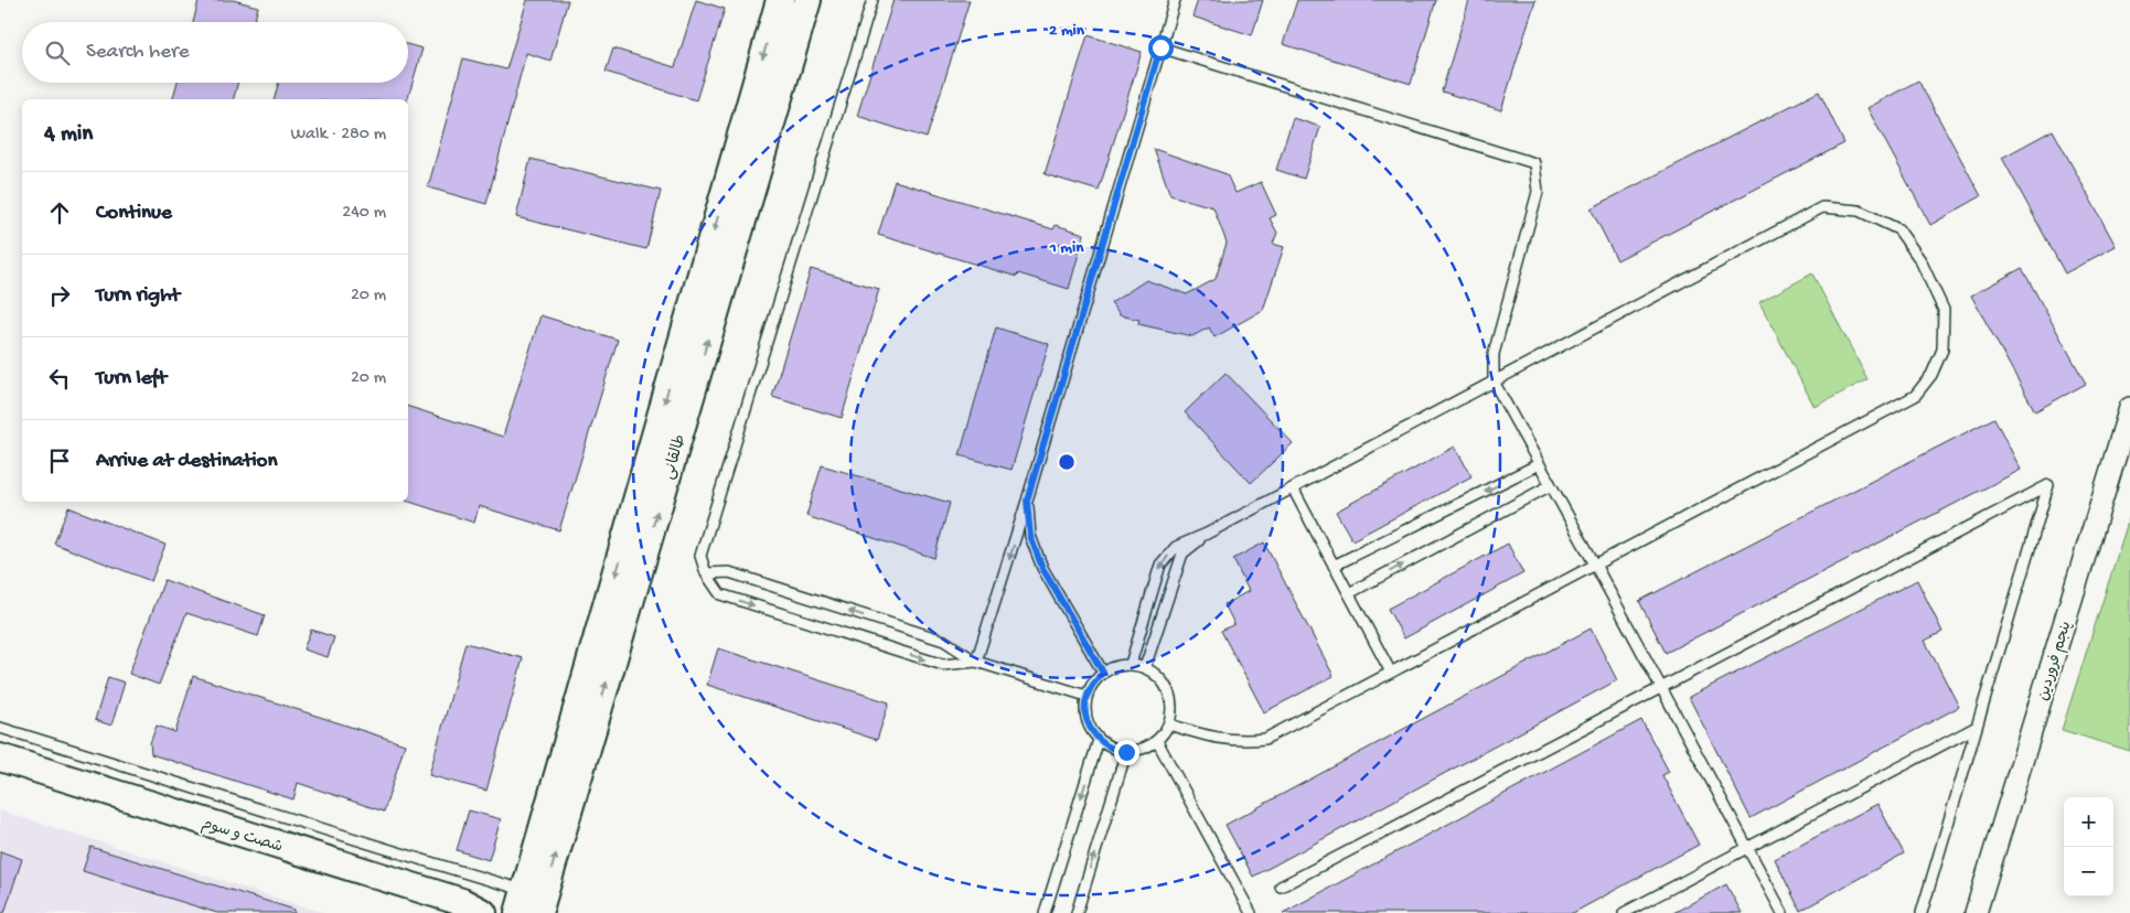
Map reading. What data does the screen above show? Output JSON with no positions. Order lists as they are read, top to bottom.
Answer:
{
  "streets": {
    "street": ["طالقانی", "پنجم فروردین", "شصت و سوم"]
  },
  "page": {
    "search": "Search here",
    "heading": ["4 min", "Walk · 280 m"],
    "list": [
      ["Continue", "240 m"],
      ["Turn right", "20 m"],
      ["Turn left", "20 m"],
      "Arrive at destination"
    ],
    "map_buttons": ["+", "−"]
  },
  "rings": ["2 min", "1 min"]
}
